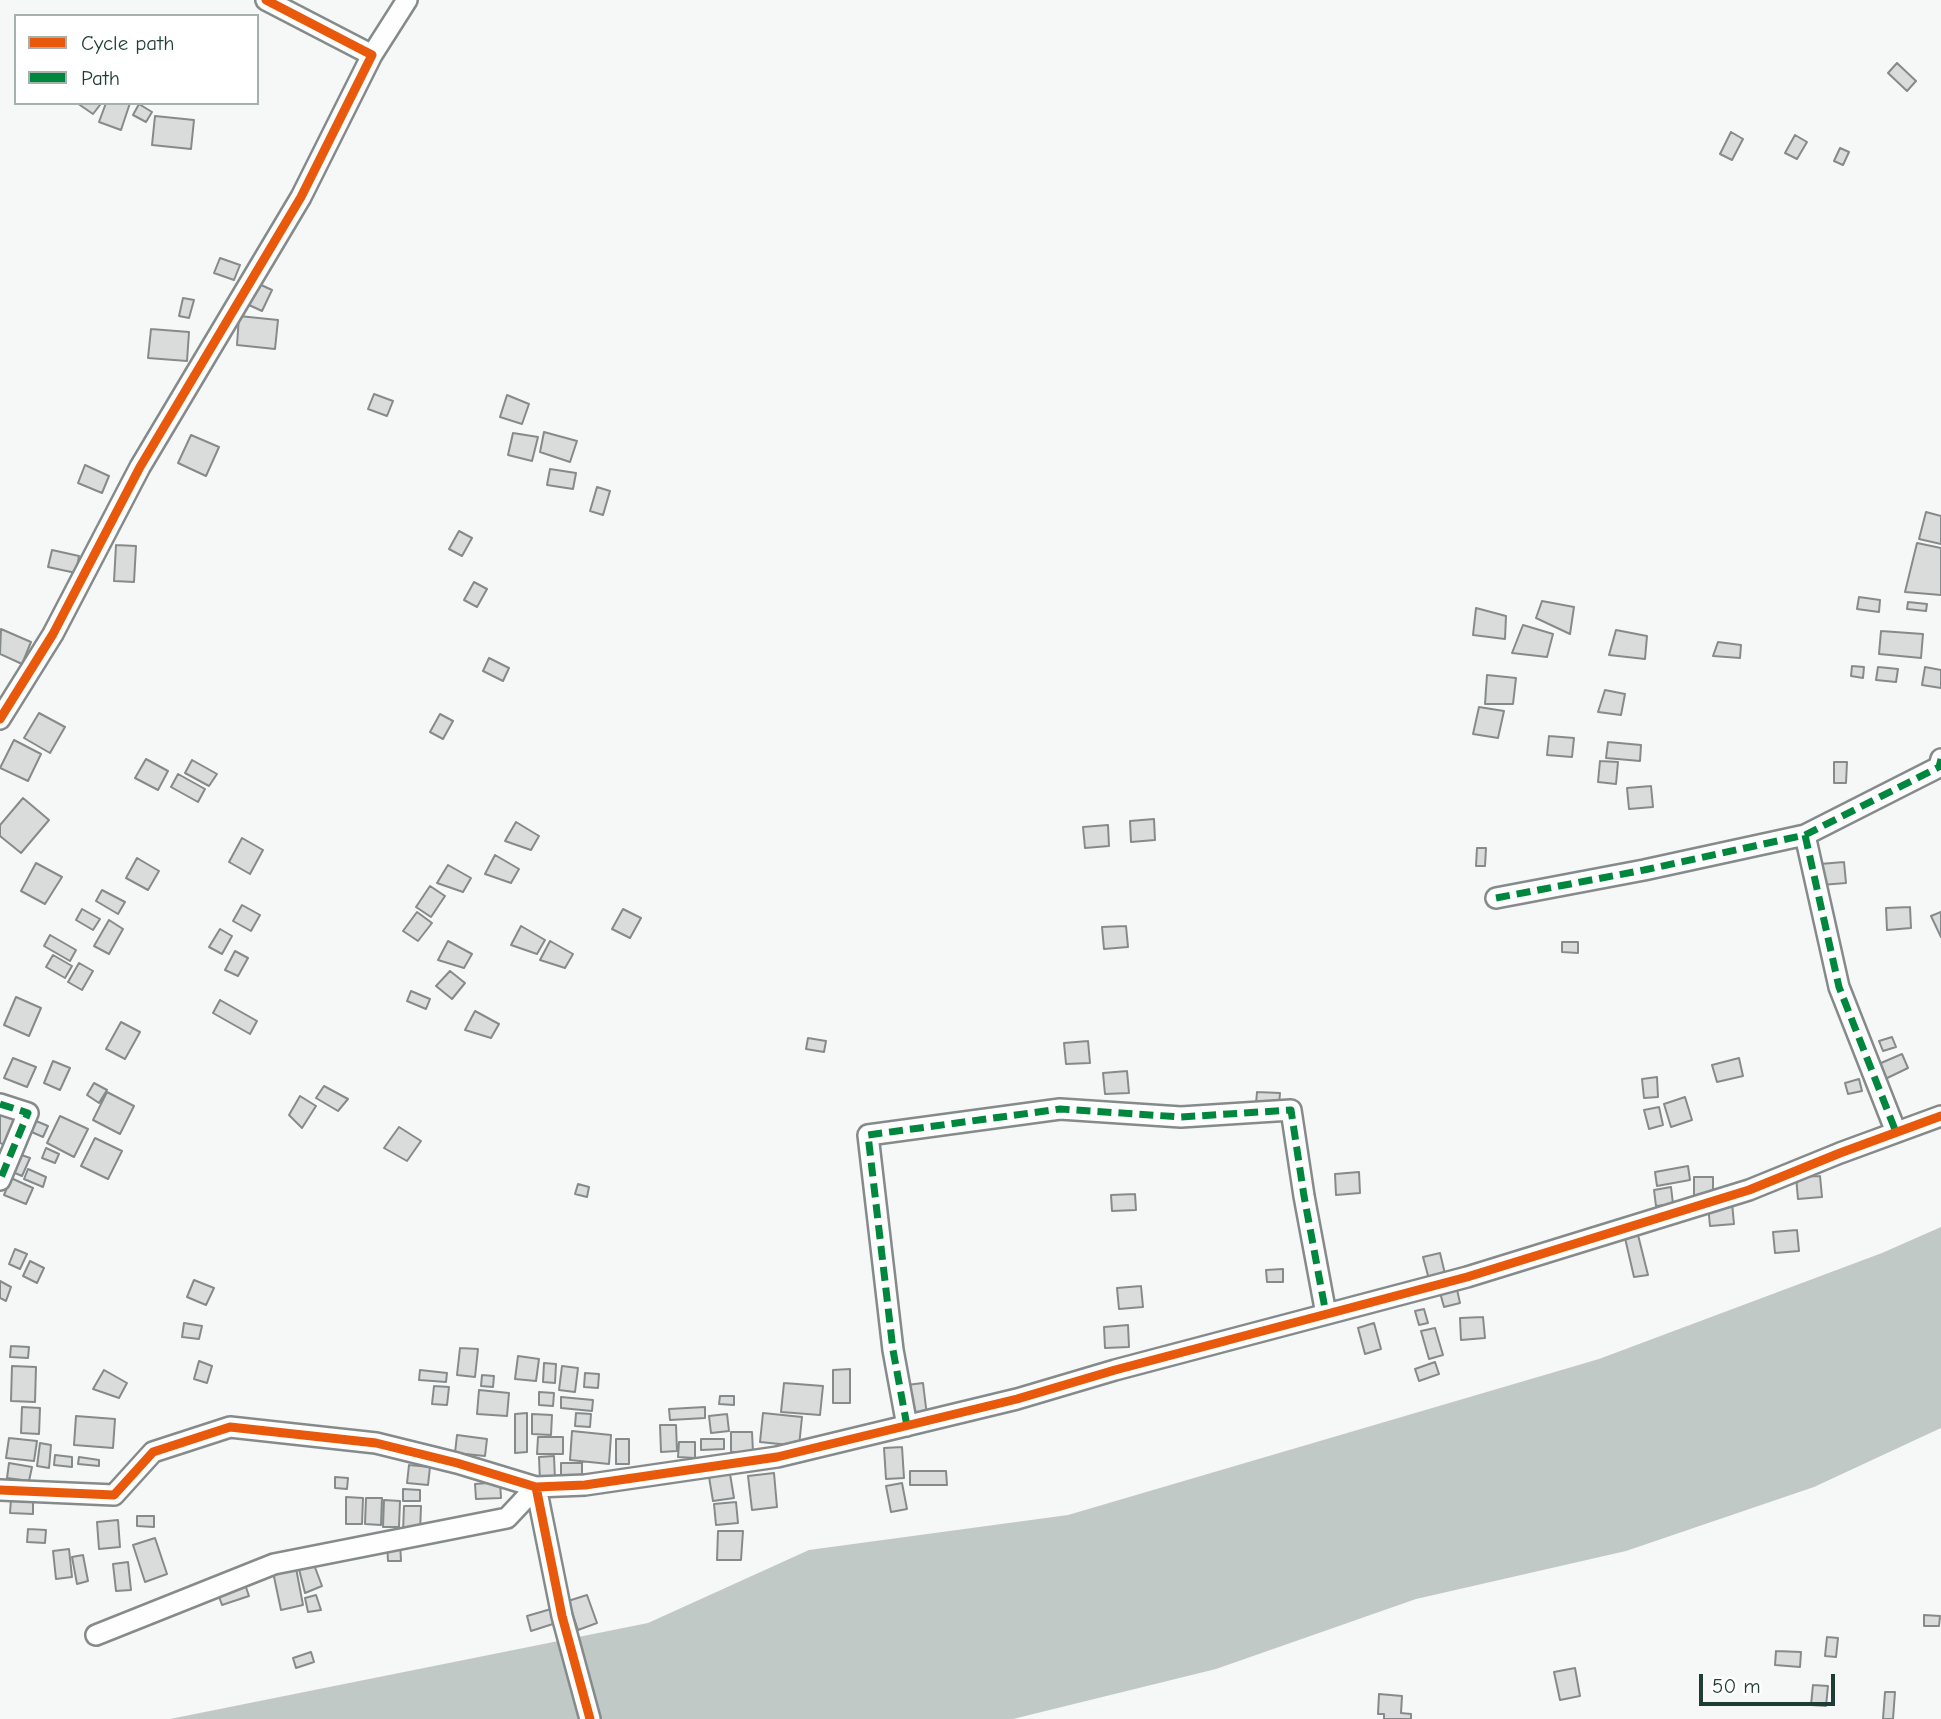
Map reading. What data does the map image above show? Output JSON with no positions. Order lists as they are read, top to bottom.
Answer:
{
  "legend": ["Cycle path", "Path"],
  "scale_bar": "50 m"
}
